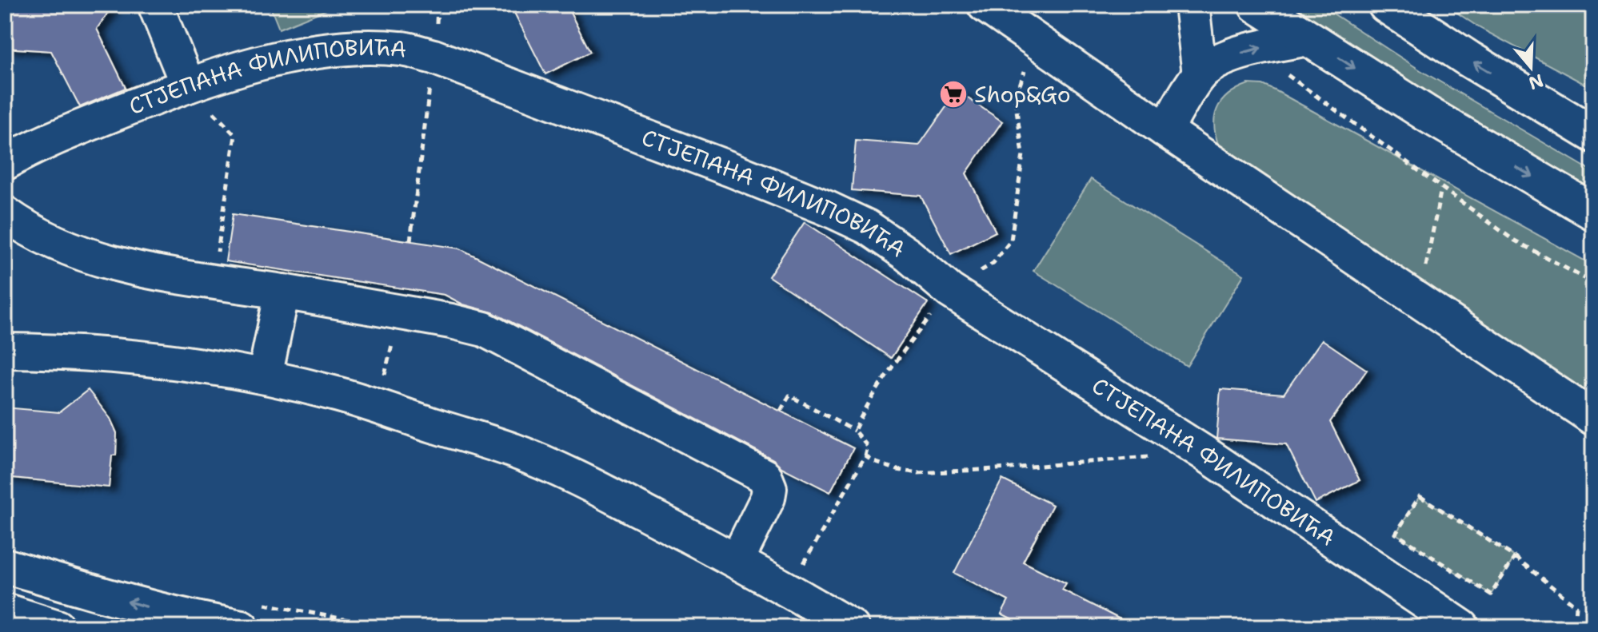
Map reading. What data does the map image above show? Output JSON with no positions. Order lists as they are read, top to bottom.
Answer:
{
  "streets": {
    "street": ["СТЈЕПАНА ФИЛИПОВИЋА"]
  },
  "places": {
    "supermarket": ["Shop&Go"]
  },
  "north": "bottom"
}
